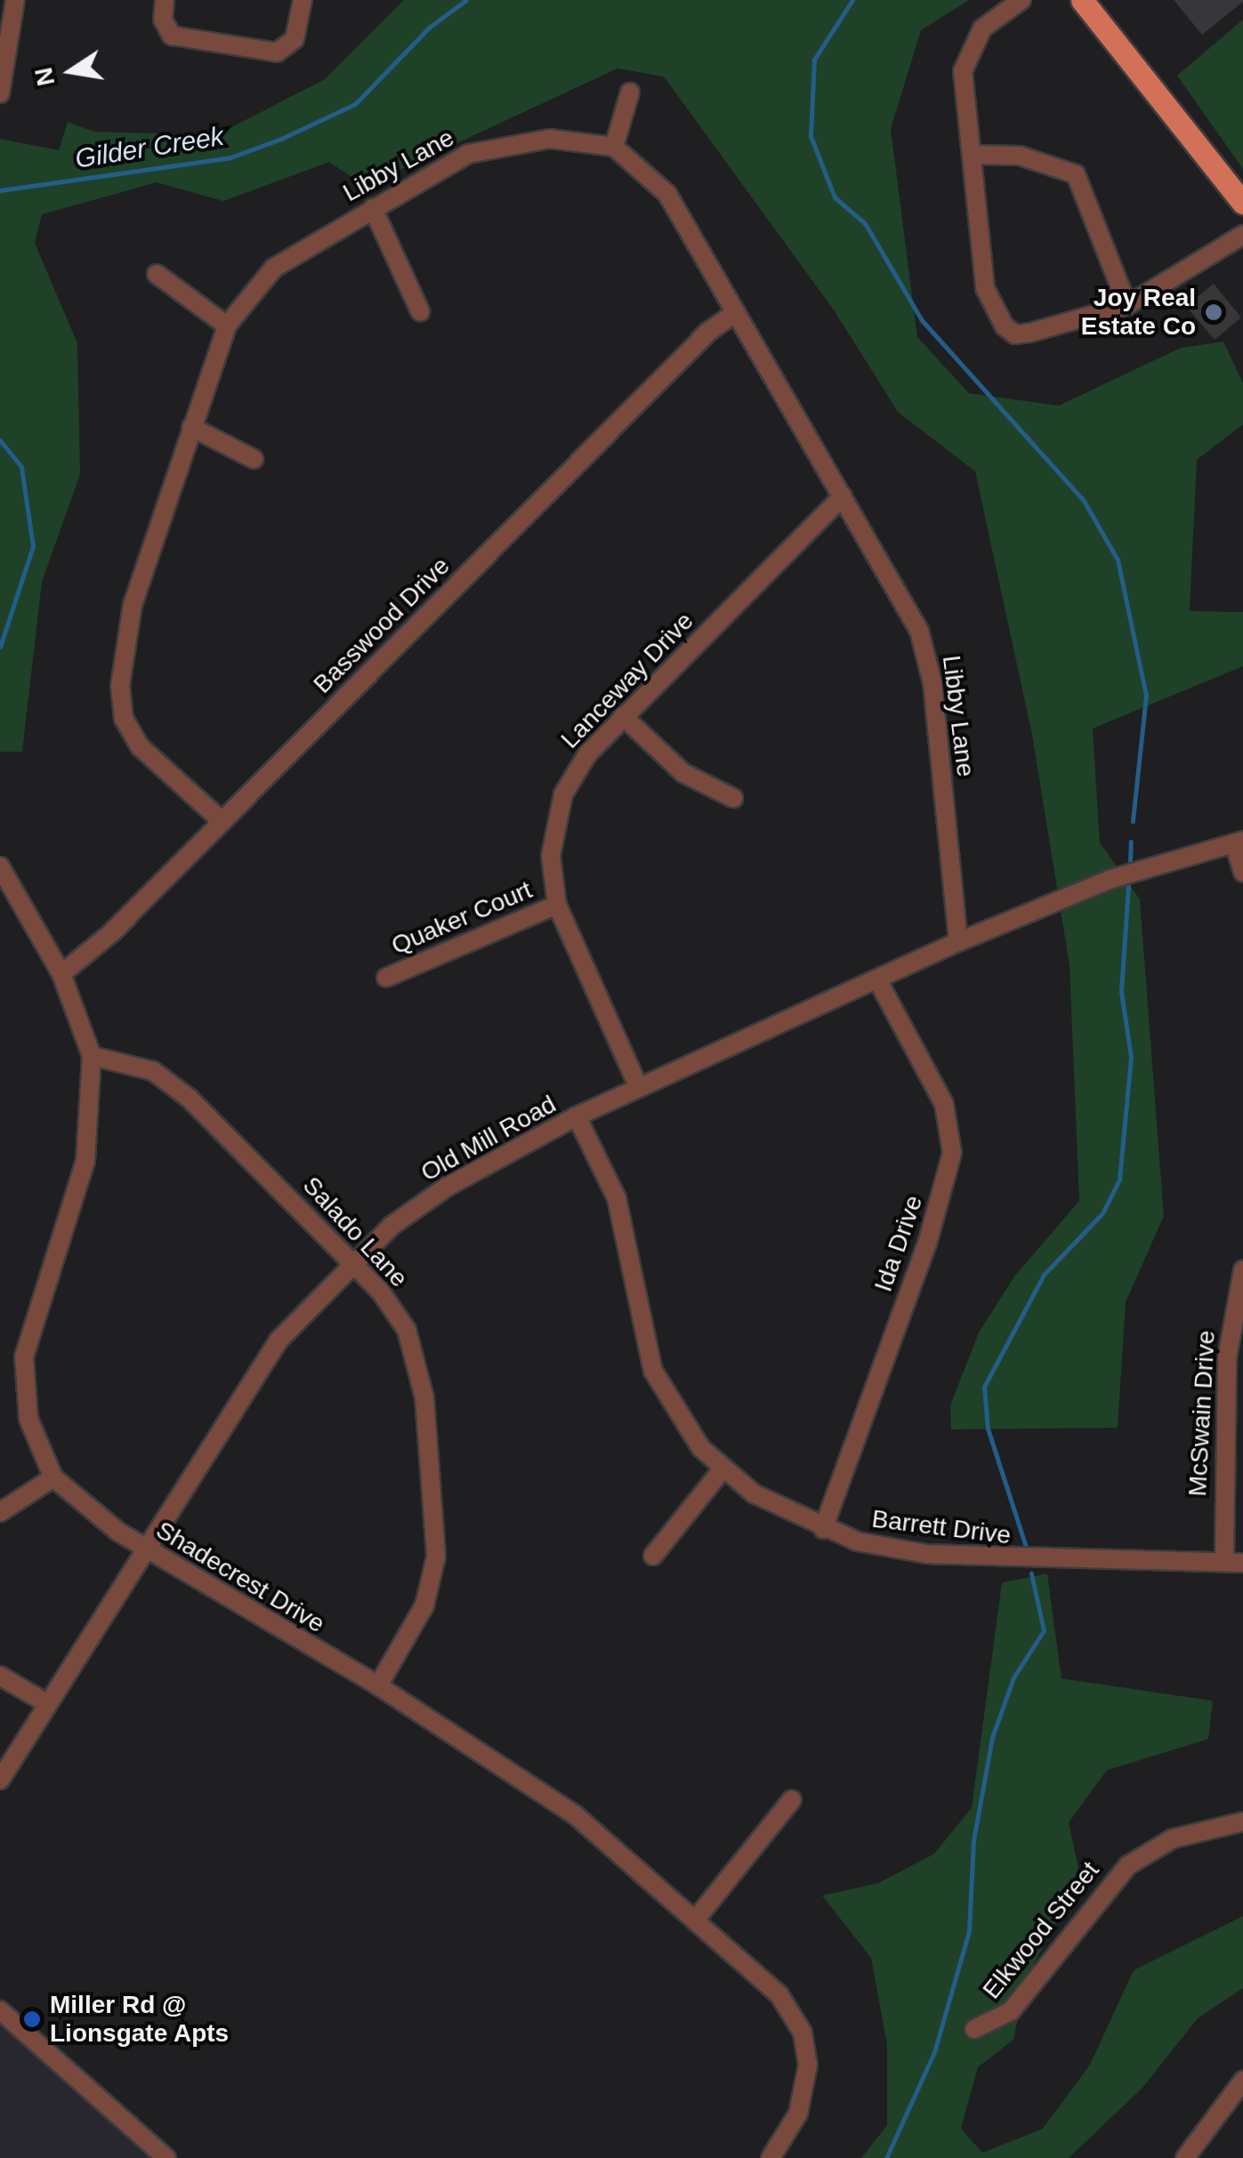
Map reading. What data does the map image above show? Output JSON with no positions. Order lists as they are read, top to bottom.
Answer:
{
  "streets": {
    "street": [
      "Libby Lane",
      "Basswood Drive",
      "Lanceway Drive",
      "Quaker Court",
      "Old Mill Road",
      "Salado Lane",
      "Ida Drive",
      "McSwain Drive",
      "Barrett Drive",
      "Shadecrest Drive",
      "Elkwood Street"
    ]
  },
  "crossings": [
    ["Libby Lane", "Basswood Drive"],
    ["Libby Lane", "Lanceway Drive"],
    ["Libby Lane", "Old Mill Road"],
    ["Basswood Drive", "Shadecrest Drive"],
    ["Lanceway Drive", "Quaker Court"],
    ["Lanceway Drive", "Old Mill Road"],
    ["Old Mill Road", "Salado Lane"],
    ["Old Mill Road", "Ida Drive"],
    ["Old Mill Road", "Barrett Drive"],
    ["Old Mill Road", "Shadecrest Drive"],
    ["Salado Lane", "Shadecrest Drive"],
    ["Ida Drive", "Barrett Drive"],
    ["McSwain Drive", "Barrett Drive"]
  ],
  "water": ["Gilder Creek"],
  "places": ["Joy Real Estate Co", "Miller Rd @ Lionsgate Apts"],
  "north": "left"
}
